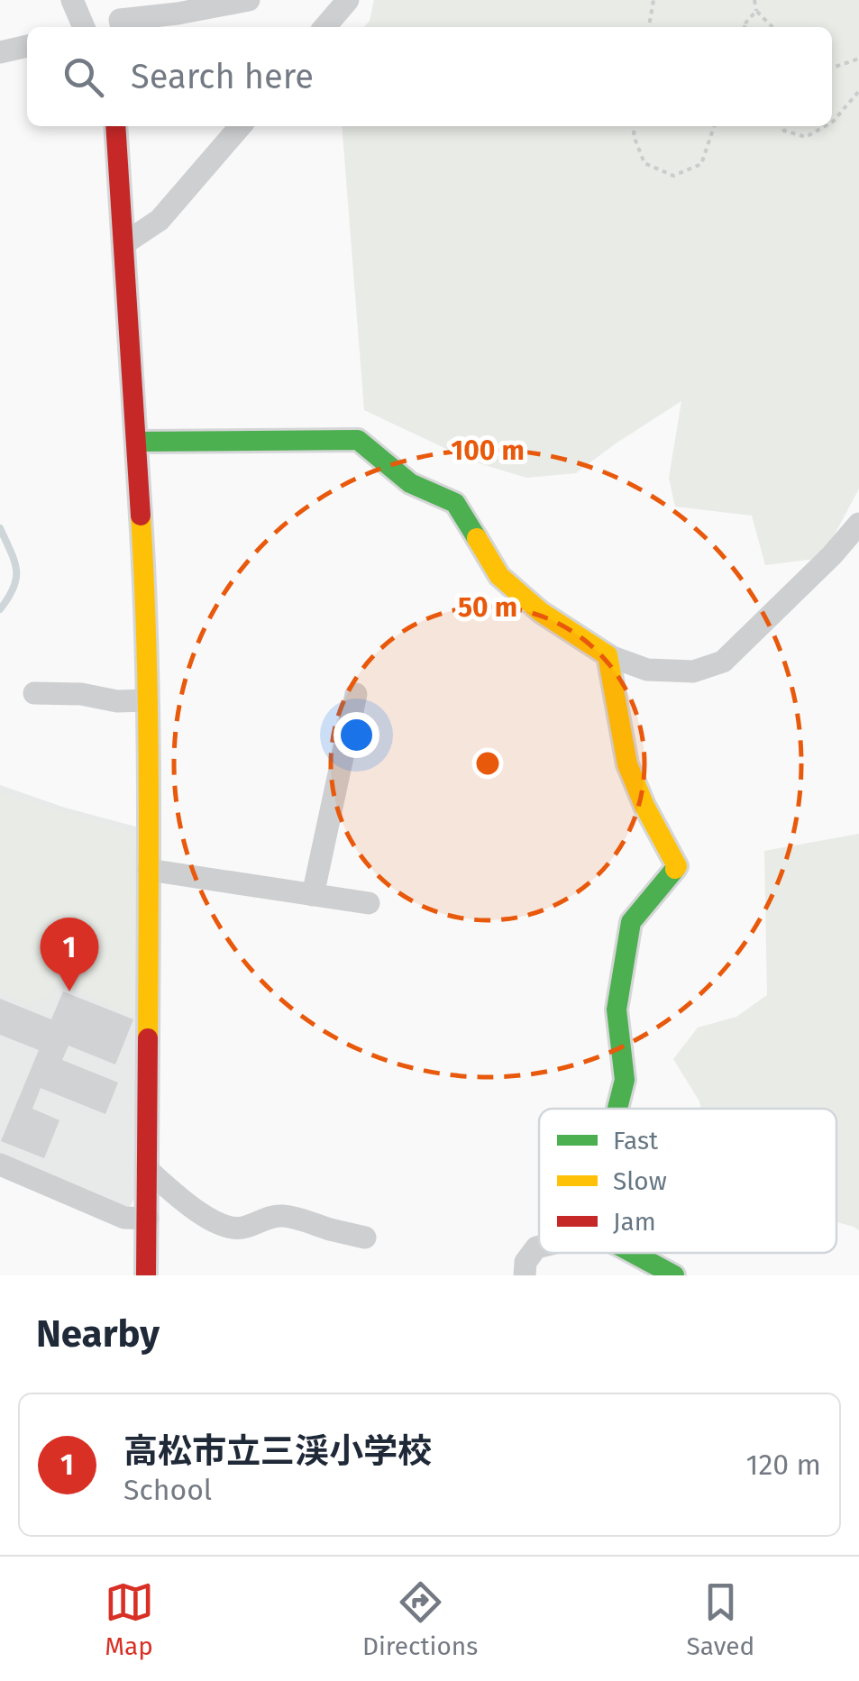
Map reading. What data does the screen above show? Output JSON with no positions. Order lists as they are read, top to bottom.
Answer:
{
  "legend": ["Fast", "Slow", "Jam"],
  "page": {
    "search": "Search here",
    "pins": "1",
    "heading": "Nearby",
    "list": [
      {
        "mark": "1",
        "name": "高松市立三渓小学校",
        "note": "School",
        "value": "120 m"
      }
    ],
    "nav": ["Map", "Directions", "Saved"]
  },
  "rings": ["100 m", "50 m"]
}
